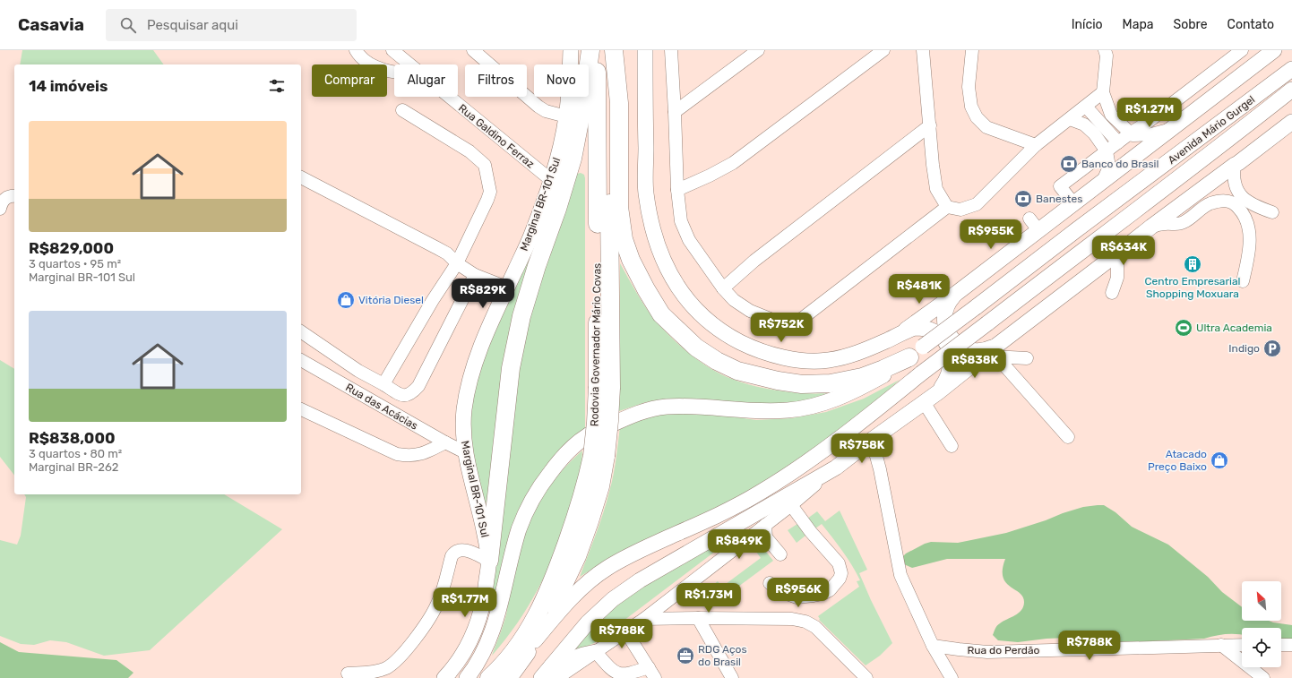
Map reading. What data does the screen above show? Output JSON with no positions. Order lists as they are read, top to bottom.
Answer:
{
  "streets": {
    "highway": ["Rodovia Governador Mário Covas"],
    "main road": ["Avenida Mário Gurgel", "Marginal BR-101 Sul"],
    "street": ["Rua Galdino Ferraz", "Rua das Acácias", "Rua do Perdão"]
  },
  "crossings": [
    ["Avenida Mário Gurgel", "Rodovia Governador Mário Covas"],
    ["Rua Galdino Ferraz", "Marginal BR-101 Sul"],
    ["Marginal BR-101 Sul", "Rua das Acácias"]
  ],
  "places": {
    "bank": ["Banco do Brasil", "Banestes"],
    "building": ["Centro Empresarial Shopping Moxuara"],
    "shop": ["Vitória Diesel", "Atacado Preço Baixo"],
    "sports": ["Ultra Academia"],
    "parking": ["Indigo"],
    "office": ["RDG Aços do Brasil"]
  },
  "north": "top left",
  "page": {
    "header": "Casavia",
    "search": "Pesquisar aqui",
    "nav": [
      "Início",
      "Mapa",
      "Sobre",
      "Contato"
    ],
    "chip": [
      "Comprar",
      "Alugar",
      "Filtros",
      "Novo"
    ],
    "heading": "14 imóveis",
    "price": [
      "R$1.27M",
      "R$955K",
      "R$634K",
      "R$481K",
      "R$829K",
      "R$752K",
      "R$838K",
      "R$758K",
      "R$849K",
      "R$956K",
      "R$1.73M",
      "R$1.77M",
      "R$788K",
      "R$788K"
    ],
    "list": [
      {
        "name": "R$829,000",
        "note": "3 quartos · 95 m² · Marginal BR-101 Sul"
      },
      {
        "name": "R$838,000",
        "note": "3 quartos · 80 m² · Marginal BR-262"
      }
    ]
  }
}
